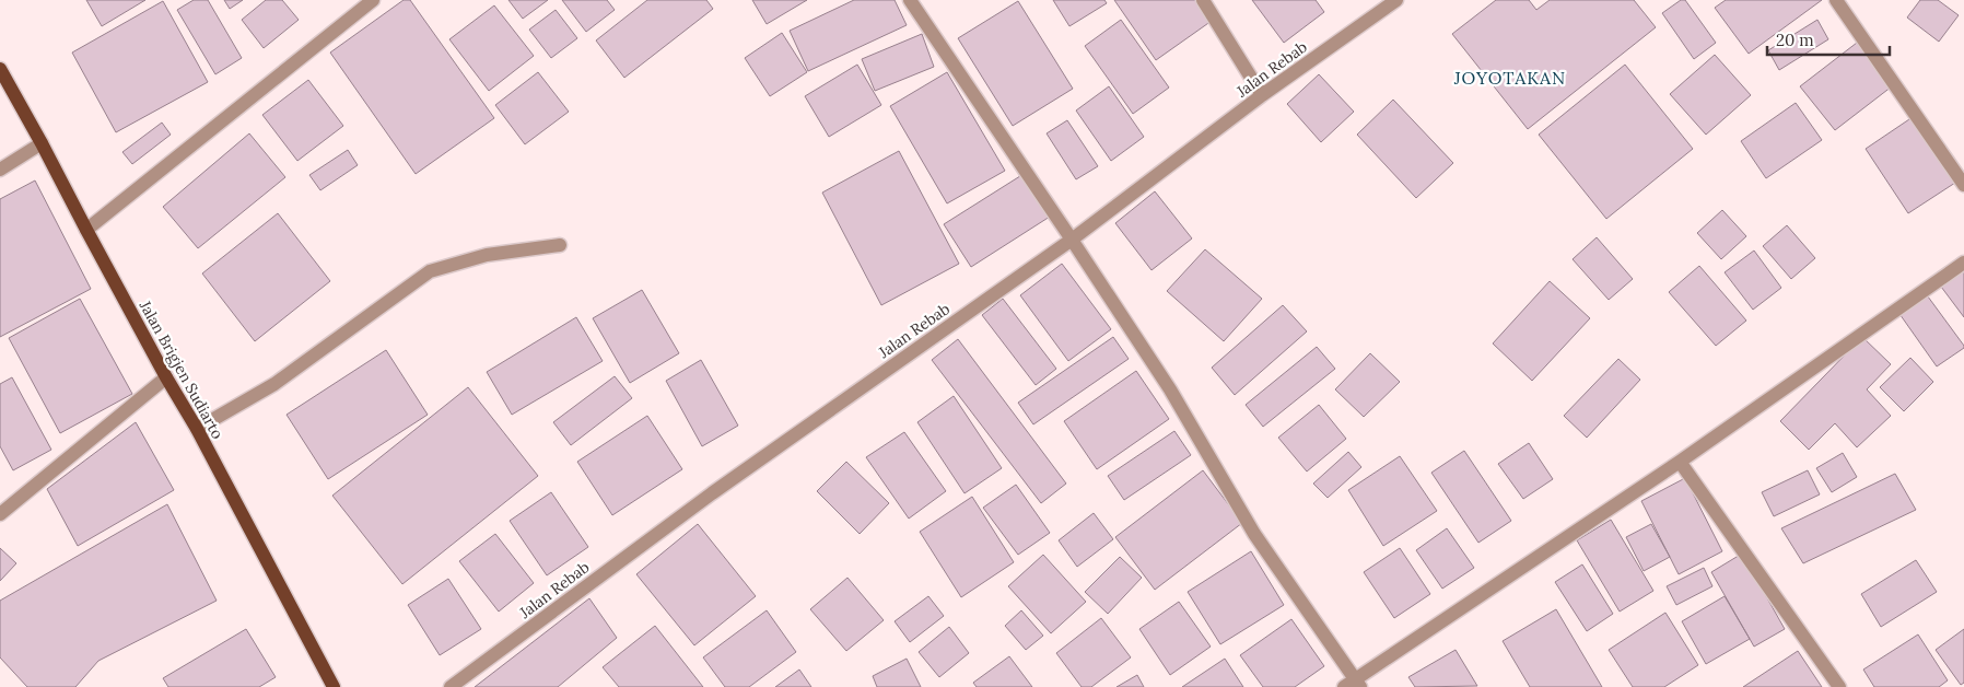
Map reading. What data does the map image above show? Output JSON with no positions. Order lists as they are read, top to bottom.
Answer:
{
  "streets": {
    "main road": ["Jalan Brigjen Sudiarto"],
    "street": ["Jalan Rebab"]
  },
  "districts": ["JOYOTAKAN"],
  "scale_bar": "20 m"
}
